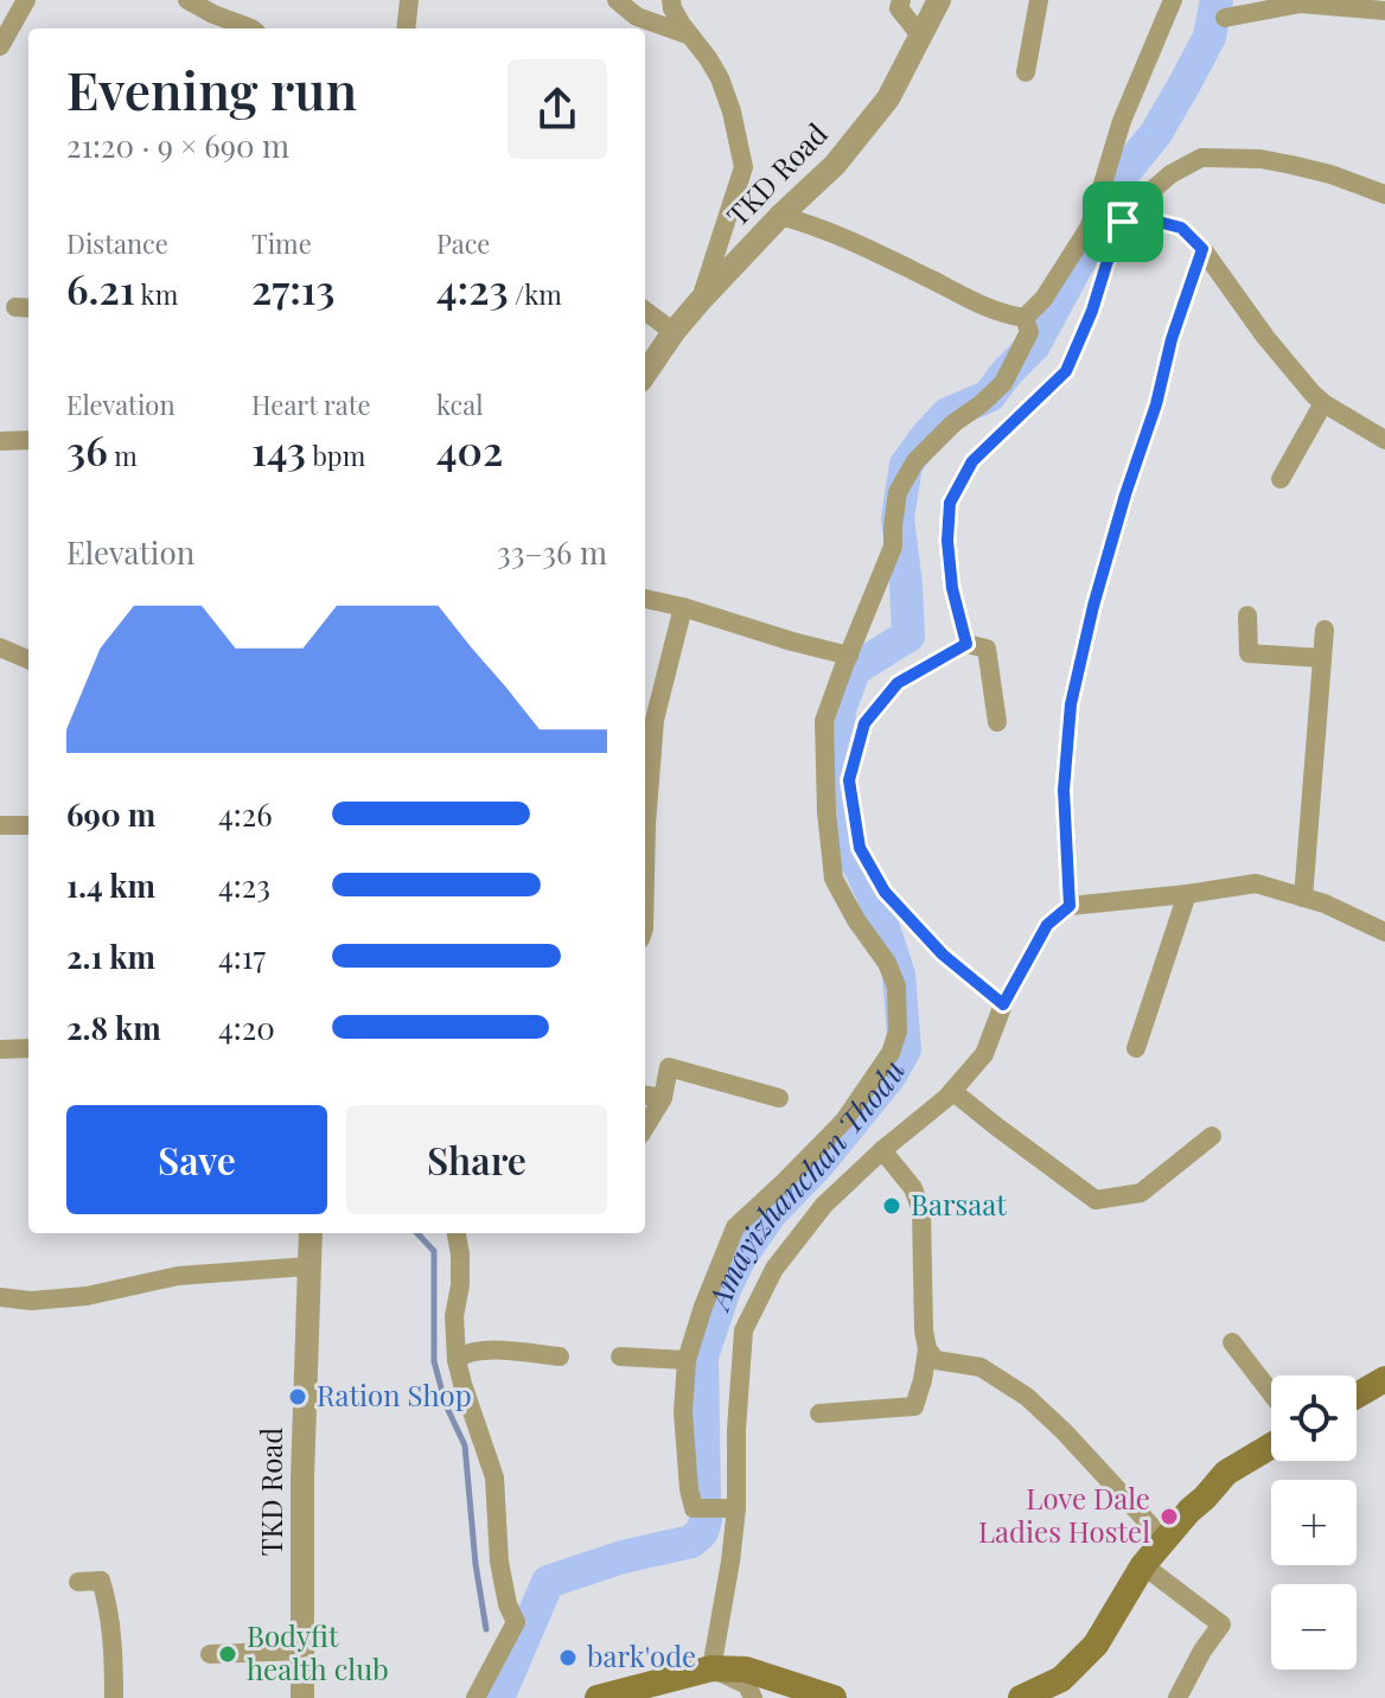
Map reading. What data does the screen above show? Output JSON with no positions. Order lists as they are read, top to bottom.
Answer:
{
  "streets": {
    "street": ["TKD Road"]
  },
  "water": ["Amayizhanchan Thodu"],
  "places": [
    "Barsaat",
    "Ration Shop",
    "Love Dale Ladies Hostel",
    "Bodyfit health club",
    "bark'ode"
  ],
  "page": {
    "heading": ["Evening run", "21:20 · 9 × 690 m"],
    "stats": [
      ["Distance", "6.21 km"],
      ["Time", "27:13"],
      ["Pace", "4:23 /km"],
      ["Elevation", "36 m"],
      ["Heart rate", "143 bpm"],
      ["kcal", "402"]
    ],
    "chart": ["Elevation", "33–36 m"],
    "list": [
      {
        "name": "690 m",
        "note": "4:26"
      },
      {
        "name": "1.4 km",
        "note": "4:23"
      },
      {
        "name": "2.1 km",
        "note": "4:17"
      },
      {
        "name": "2.8 km",
        "note": "4:20"
      }
    ],
    "buttons": ["Save", "Share"],
    "map_buttons": ["+", "−"]
  }
}
